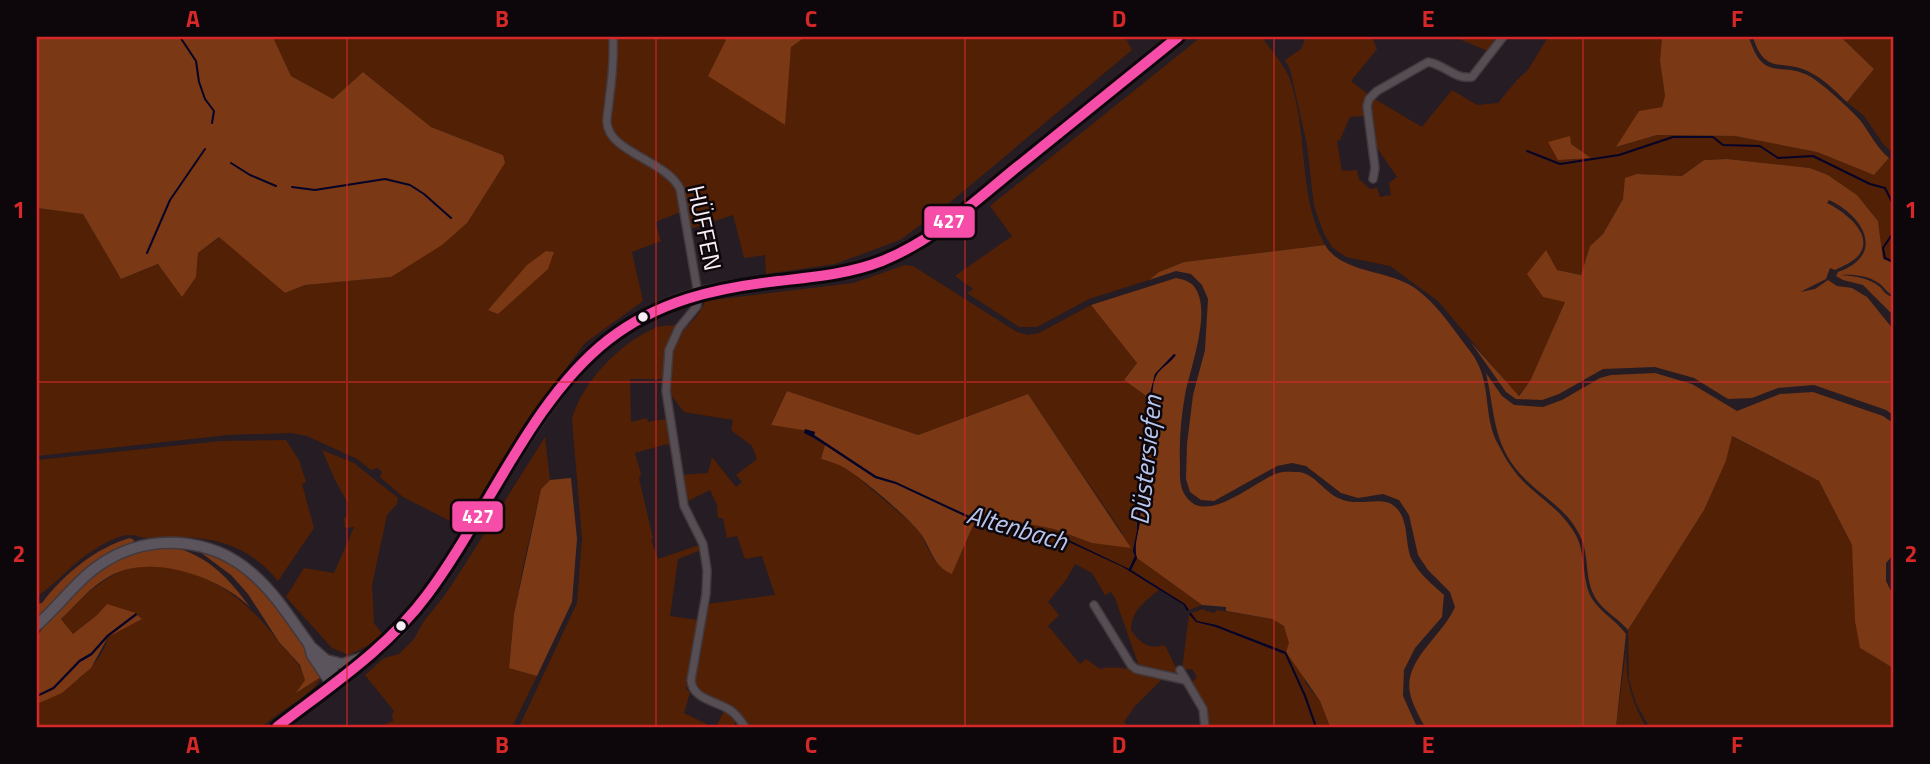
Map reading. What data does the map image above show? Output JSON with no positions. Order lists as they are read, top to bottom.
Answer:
{
  "streets": {
    "street": ["HÜFFEN"]
  },
  "water": ["Düstersiefen", "Altenbach"],
  "lines": ["transit line 427"],
  "grid": {
    "columns": [
      "A",
      "B",
      "C",
      "D",
      "E",
      "F"
    ],
    "rows": ["1", "2"]
  }
}
